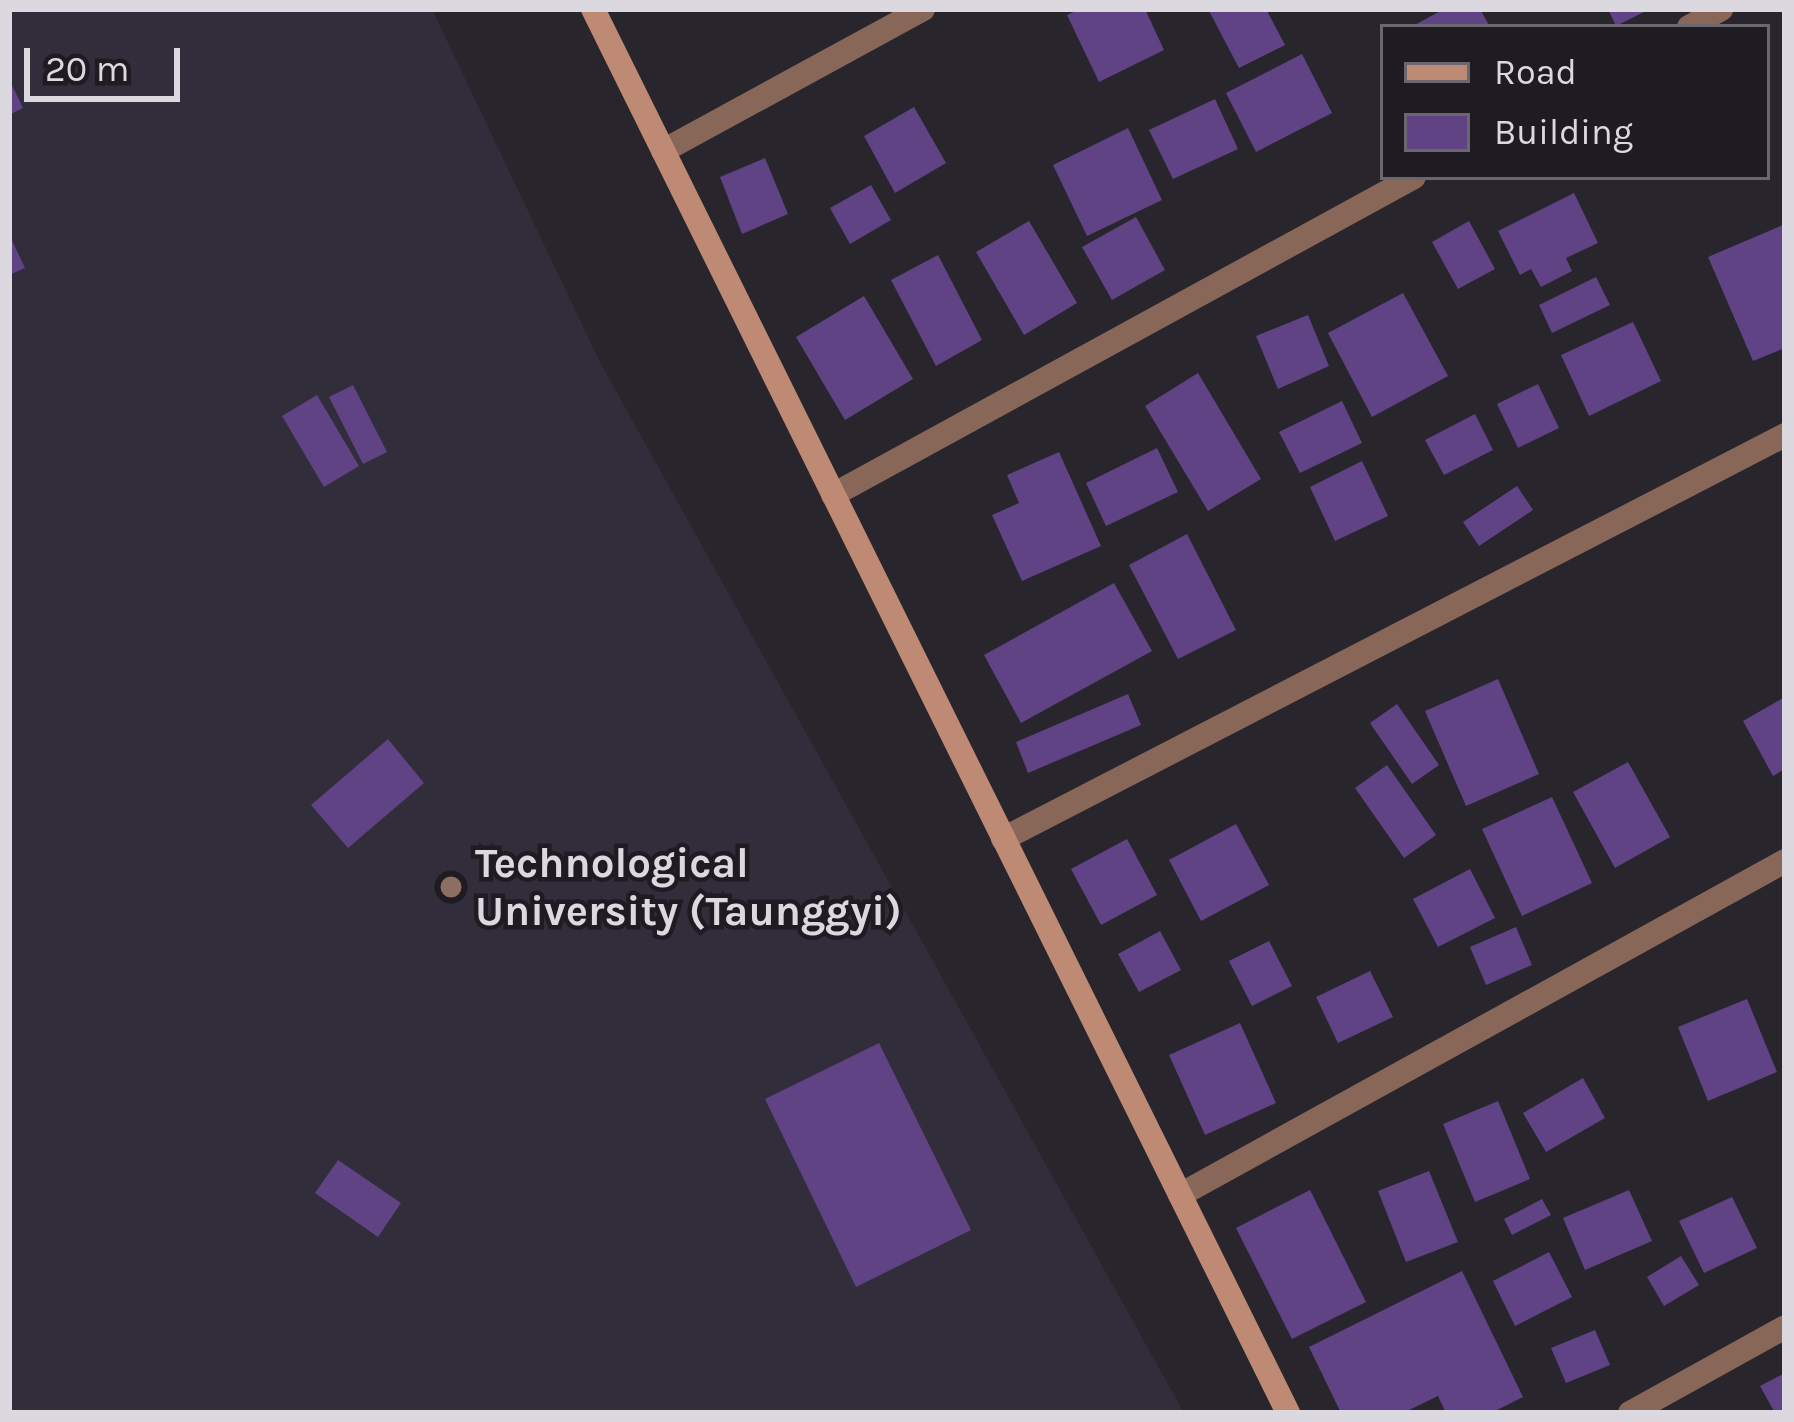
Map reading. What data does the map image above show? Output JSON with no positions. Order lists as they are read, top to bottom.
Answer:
{
  "places": ["Technological University (Taunggyi)"],
  "legend": ["Road", "Building"],
  "scale_bar": "20 m"
}
